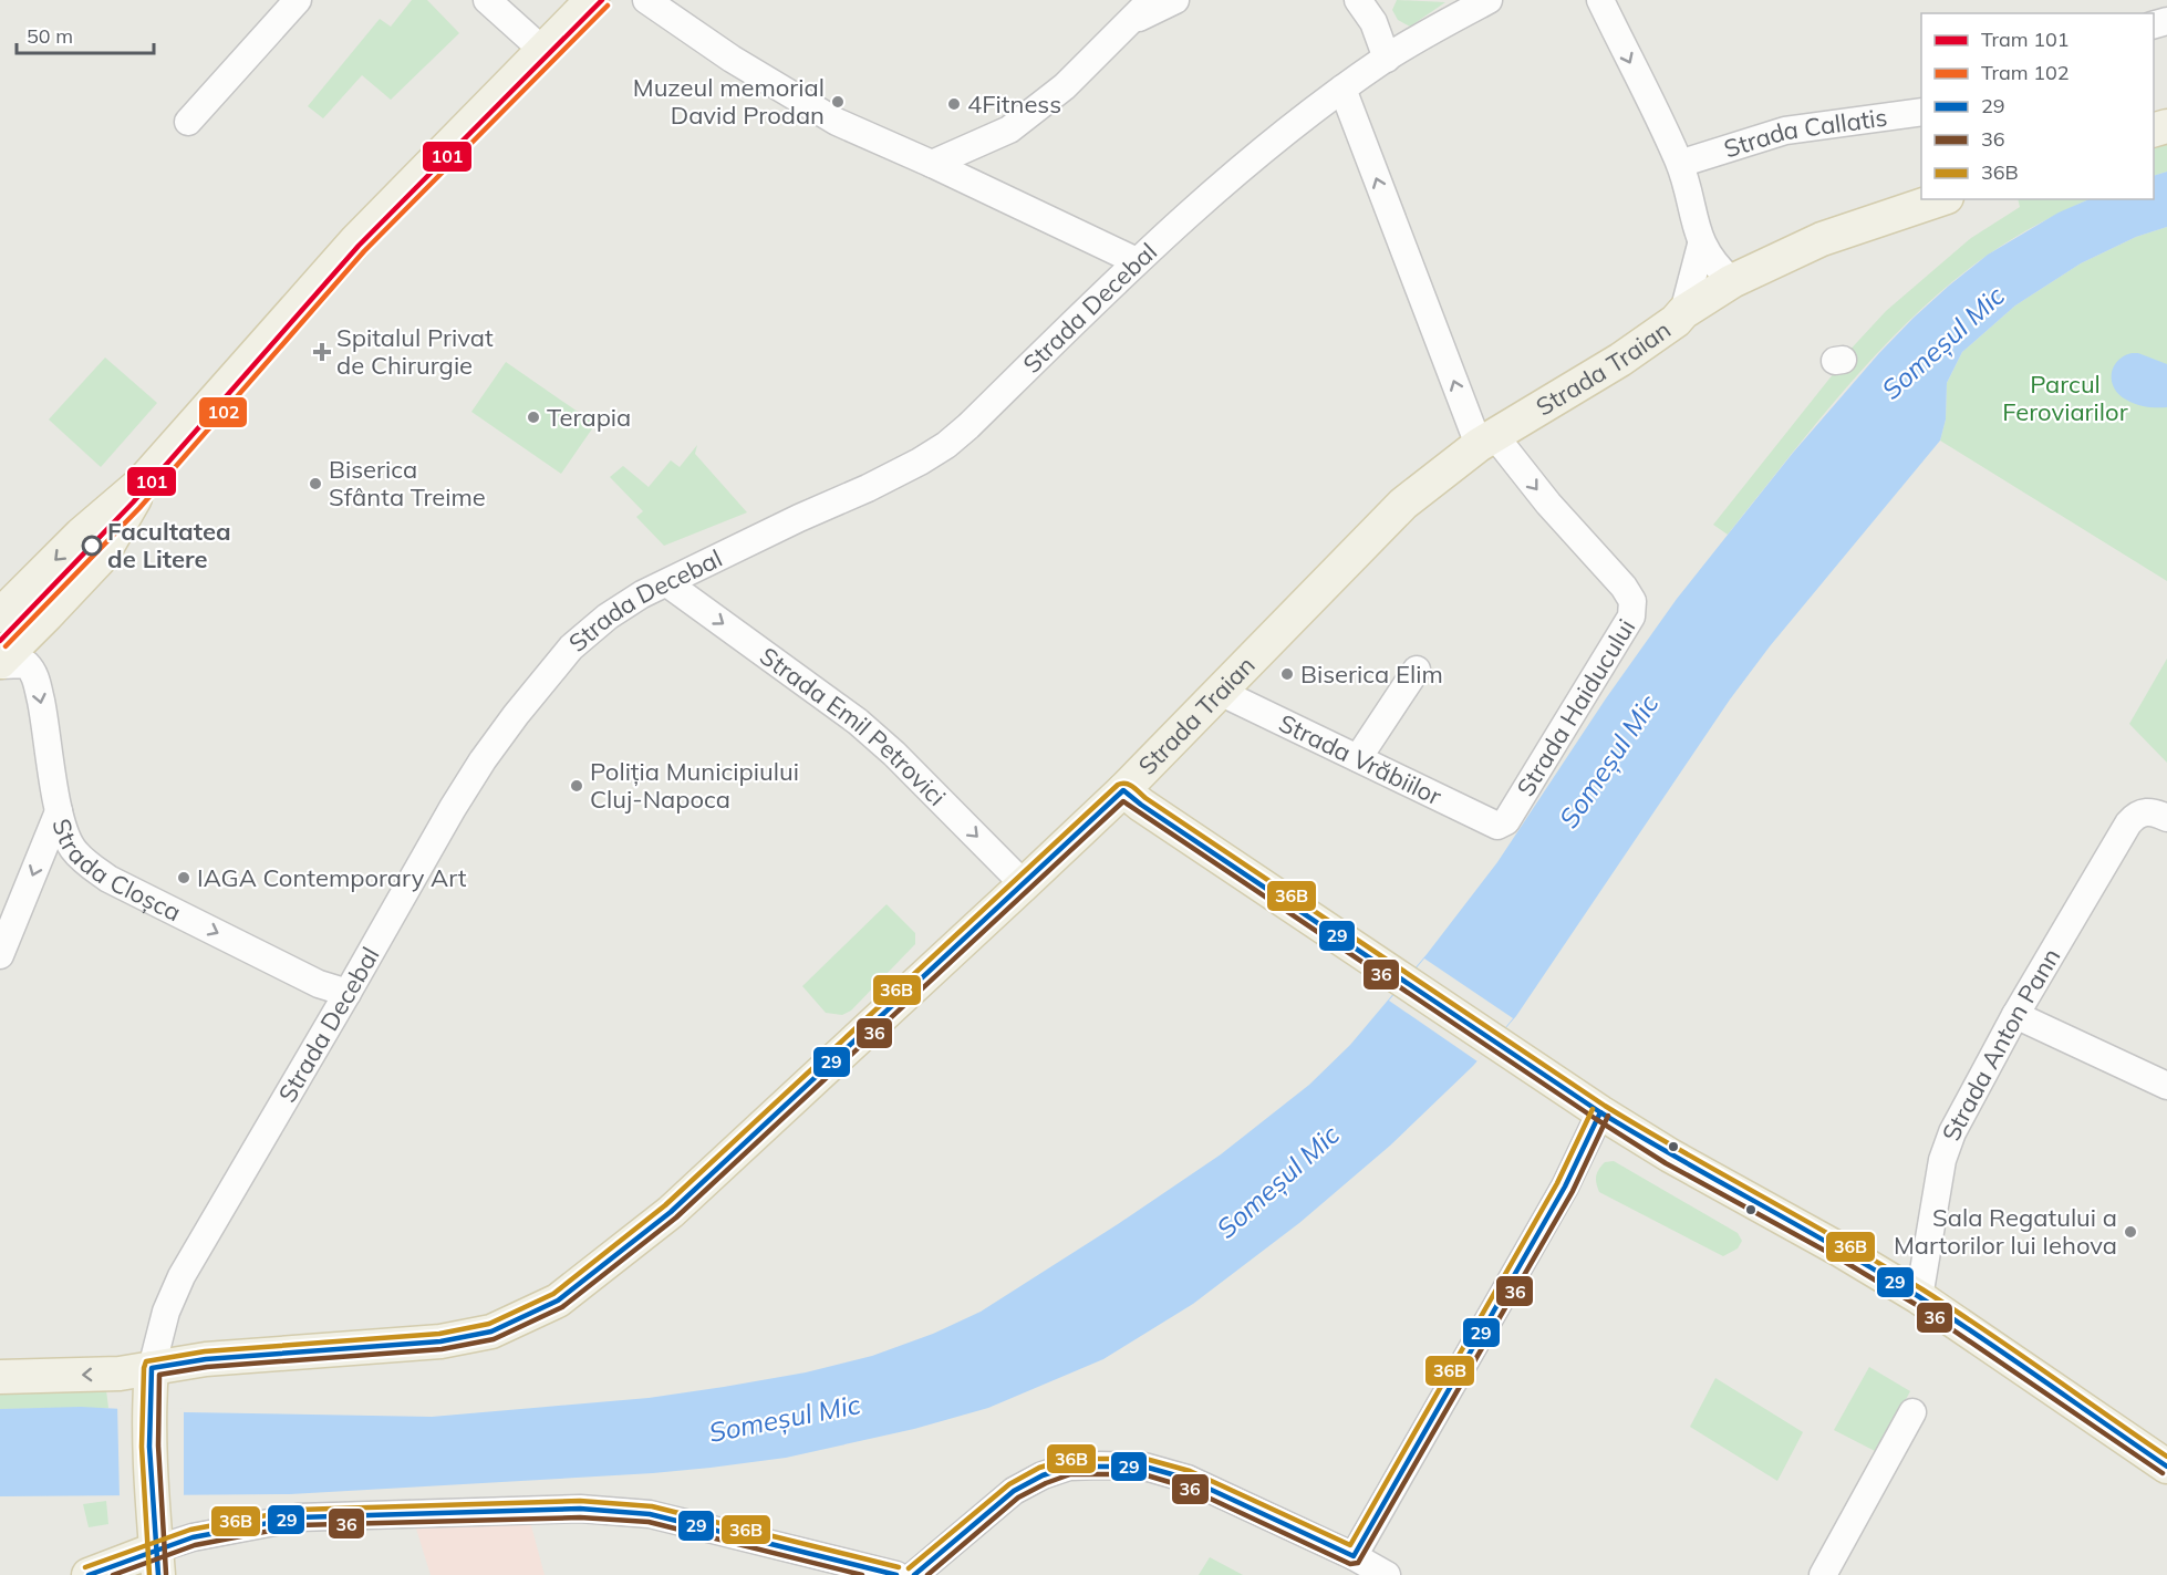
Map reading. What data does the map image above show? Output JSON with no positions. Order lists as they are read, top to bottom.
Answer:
{
  "streets": {
    "main road": ["Strada Traian"],
    "street": [
      "Strada Callatis",
      "Strada Decebal",
      "Strada Haiducului",
      "Strada Emil Petrovici",
      "Strada Vrăbiilor",
      "Strada Cloșca",
      "Strada Anton Pann"
    ]
  },
  "crossings": [
    ["Strada Decebal", "Strada Traian"],
    ["Strada Decebal", "Strada Haiducului"],
    ["Strada Decebal", "Strada Emil Petrovici"],
    ["Strada Decebal", "Strada Cloșca"],
    ["Strada Traian", "Strada Haiducului"],
    ["Strada Traian", "Strada Emil Petrovici"],
    ["Strada Traian", "Strada Vrăbiilor"],
    ["Strada Haiducului", "Strada Vrăbiilor"]
  ],
  "one_way": ["Strada Emil Petrovici", "Strada Cloșca"],
  "water": ["Someșul Mic"],
  "parks": ["Parcul Feroviarilor"],
  "places": {
    "other": [
      "Muzeul memorial David Prodan",
      "4Fitness",
      "Terapia",
      "Biserica Sfânta Treime",
      "Facultatea de Litere",
      "Biserica Elim",
      "Poliția Municipiului Cluj-Napoca",
      "IAGA Contemporary Art",
      "Sala Regatului a Martorilor lui Iehova"
    ],
    "health": ["Spitalul Privat de Chirurgie"]
  },
  "lines": [
    "tram line 101",
    "tram line 102",
    "transit line 36B",
    "transit line 29",
    "transit line 36"
  ],
  "legend": [
    "Tram 101",
    "Tram 102",
    "29",
    "36",
    "36B"
  ],
  "scale_bar": "50 m"
}
